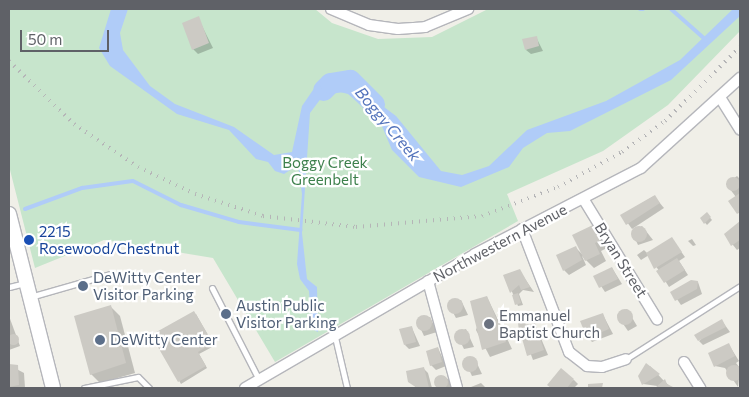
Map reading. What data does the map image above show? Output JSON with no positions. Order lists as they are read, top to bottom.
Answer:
{
  "streets": {
    "street": ["Northwestern Avenue", "Bryan Street"]
  },
  "crossings": [
    ["Northwestern Avenue", "Bryan Street"]
  ],
  "water": ["Boggy Creek"],
  "parks": ["Boggy Creek Greenbelt"],
  "places": [
    "2215 Rosewood/Chestnut",
    "DeWitty Center Visitor Parking",
    "Austin Public Visitor Parking",
    "Emmanuel Baptist Church",
    "DeWitty Center"
  ],
  "scale_bar": "50 m"
}
